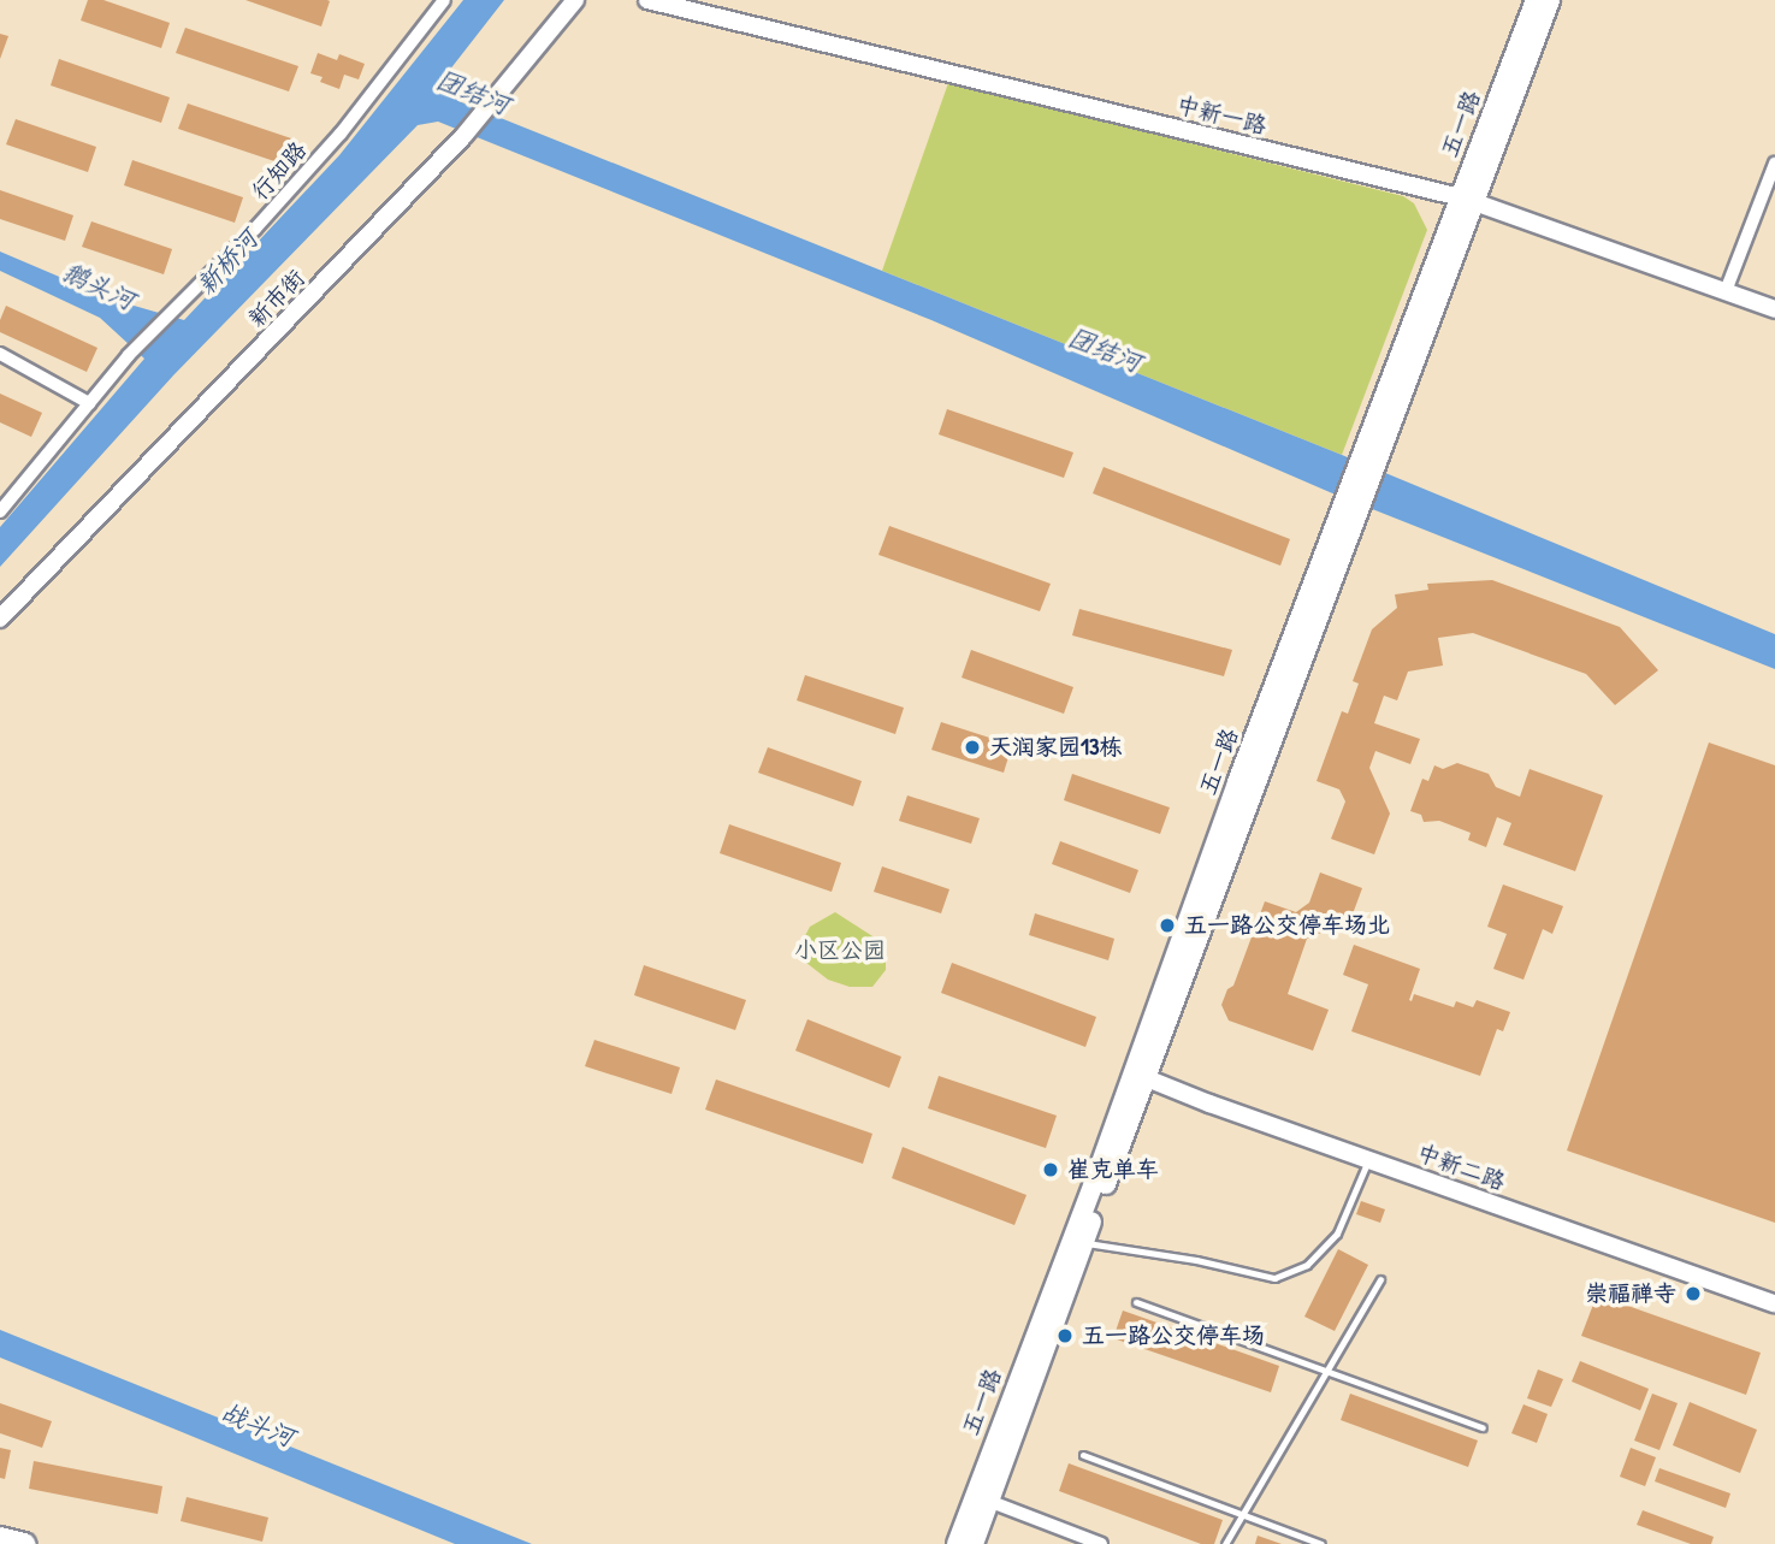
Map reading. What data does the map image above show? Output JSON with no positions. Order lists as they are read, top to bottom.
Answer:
{
  "streets": {
    "main road": ["五一路"],
    "street": [
      "中新一路",
      "行知路",
      "新市街",
      "中新二路"
    ]
  },
  "crossings": [
    ["中新一路", "五一路"],
    ["五一路", "中新二路"]
  ],
  "water": [
    "团结河",
    "新桥河",
    "鹅头河",
    "战斗河"
  ],
  "parks": ["小区公园"],
  "places": [
    "天润家园13栋",
    "五一路公交停车场北",
    "崔克单车",
    "崇福禅寺",
    "五一路公交停车场"
  ]
}
